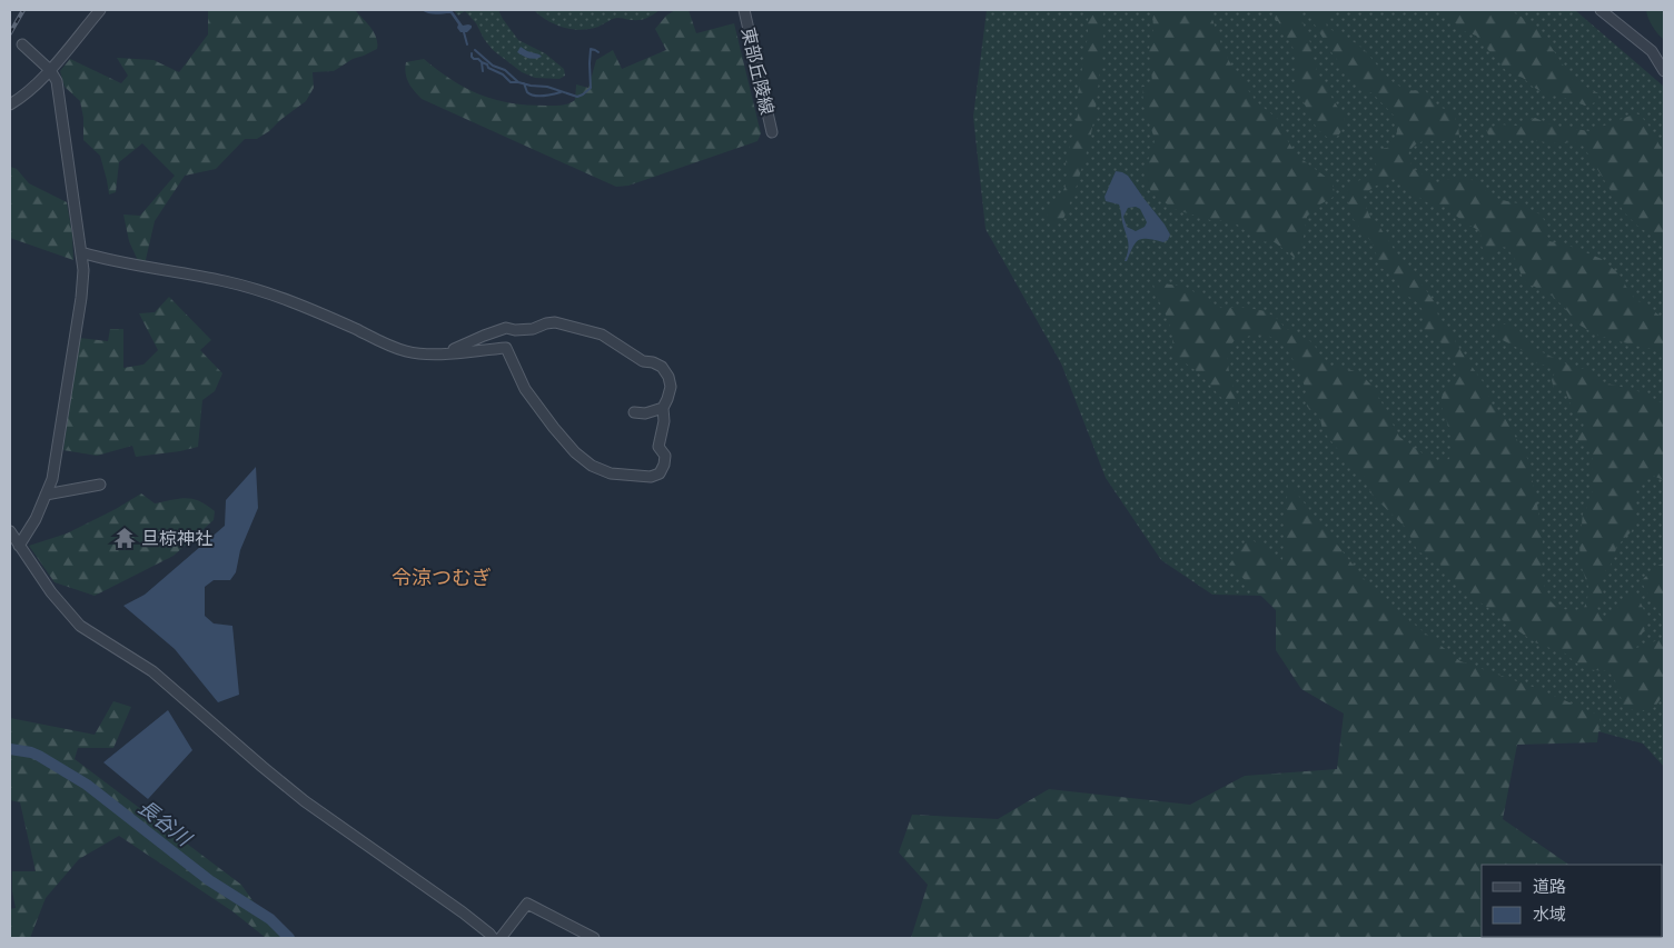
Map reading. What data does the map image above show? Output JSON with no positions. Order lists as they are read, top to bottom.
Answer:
{
  "streets": {
    "street": ["東部丘陵線"]
  },
  "districts": ["令涼つむぎ"],
  "water": ["長谷川"],
  "places": {
    "temple": ["旦椋神社"]
  },
  "legend": ["道路", "水域"]
}
